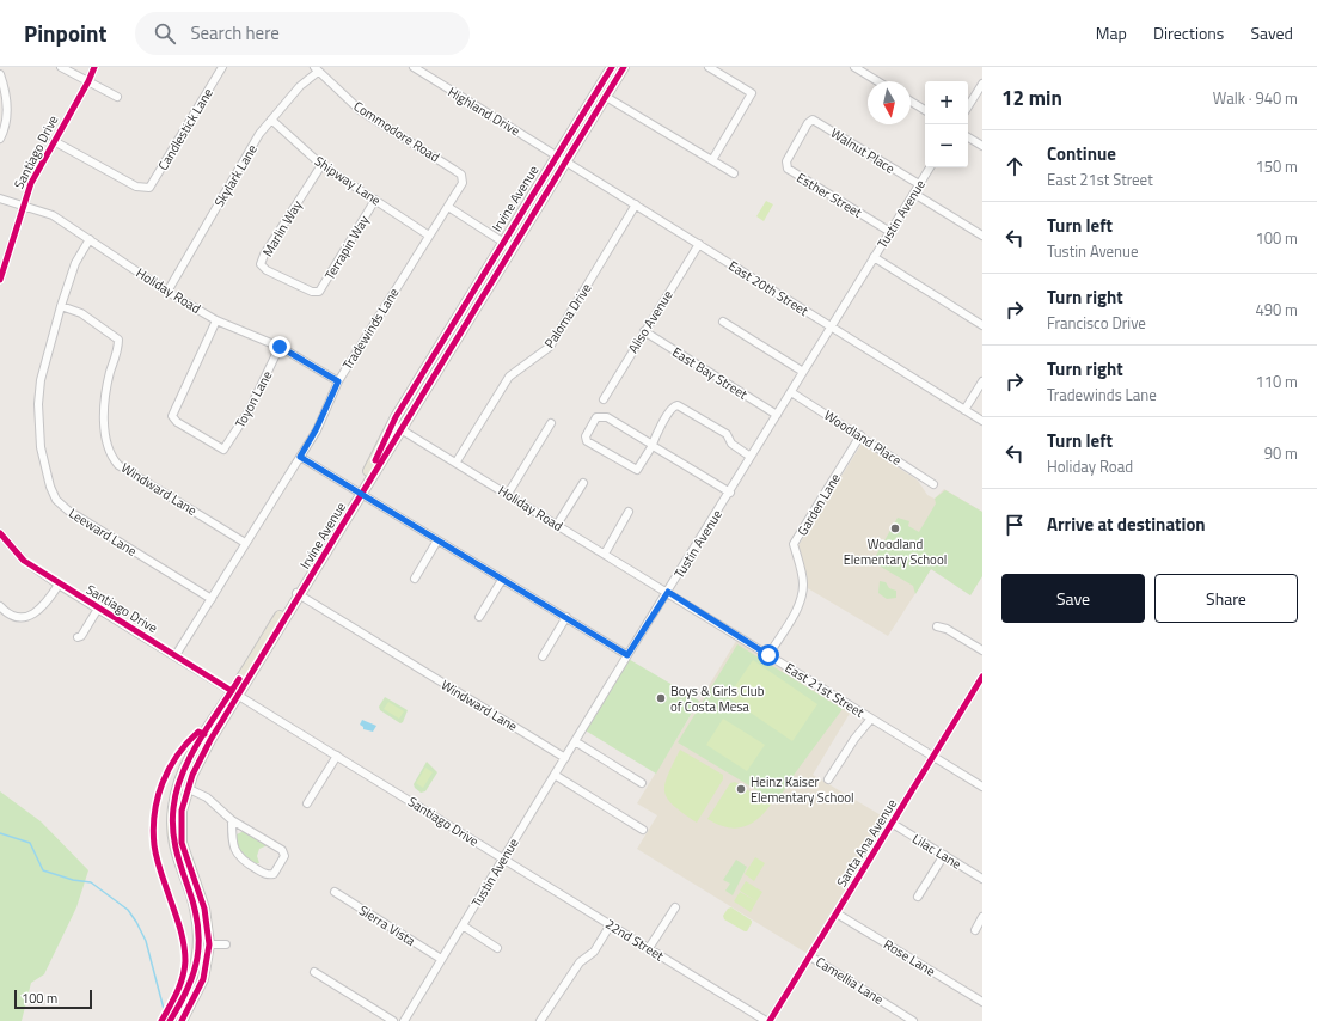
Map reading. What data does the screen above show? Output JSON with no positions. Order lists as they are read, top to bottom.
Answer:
{
  "streets": {
    "main road": ["Irvine Avenue"],
    "street": [
      "Highland Drive",
      "Candlestick Lane",
      "Commodore Road",
      "Walnut Place",
      "Santiago Drive",
      "Skylark Lane",
      "Shipway Lane",
      "Esther Street",
      "Tustin Avenue",
      "Marlin Way",
      "Terrapin Way",
      "East 20th Street",
      "Holiday Road",
      "Paloma Drive",
      "Aliso Avenue",
      "Tradewinds Lane",
      "East Bay Street",
      "Toyon Lane",
      "Woodland Place",
      "Windward Lane",
      "Garden Lane",
      "Leeward Lane",
      "East 21st Street",
      "Santa Ana Avenue",
      "Lilac Lane",
      "Sierra Vista",
      "22nd Street",
      "Rose Lane",
      "Camellia Lane"
    ]
  },
  "crossings": [
    ["Highland Drive", "Irvine Avenue"],
    ["Highland Drive", "East 20th Street"],
    ["Candlestick Lane", "Santiago Drive"],
    ["Commodore Road", "Skylark Lane"],
    ["Commodore Road", "Tradewinds Lane"],
    ["Walnut Place", "Esther Street"],
    ["Walnut Place", "Tustin Avenue"],
    ["Santiago Drive", "Irvine Avenue"],
    ["Santiago Drive", "Tustin Avenue"],
    ["Santiago Drive", "Holiday Road"],
    ["Santiago Drive", "Tradewinds Lane"],
    ["Santiago Drive", "22nd Street"],
    ["Skylark Lane", "Shipway Lane"],
    ["Skylark Lane", "Holiday Road"],
    ["Shipway Lane", "Marlin Way"],
    ["Shipway Lane", "Terrapin Way"],
    ["Shipway Lane", "Tradewinds Lane"],
    ["Esther Street", "Tustin Avenue"],
    ["Irvine Avenue", "East 20th Street"],
    ["Irvine Avenue", "Holiday Road"],
    ["Irvine Avenue", "Windward Lane"],
    ["Tustin Avenue", "East 20th Street"],
    ["Tustin Avenue", "Holiday Road"],
    ["Tustin Avenue", "East Bay Street"],
    ["Tustin Avenue", "Woodland Place"],
    ["Tustin Avenue", "Windward Lane"],
    ["Tustin Avenue", "East 21st Street"],
    ["Tustin Avenue", "Sierra Vista"],
    ["Tustin Avenue", "22nd Street"],
    ["Marlin Way", "Terrapin Way"],
    ["East 20th Street", "Paloma Drive"],
    ["East 20th Street", "Aliso Avenue"],
    ["Holiday Road", "Paloma Drive"],
    ["Holiday Road", "Tradewinds Lane"],
    ["Holiday Road", "Toyon Lane"],
    ["Holiday Road", "Leeward Lane"],
    ["Holiday Road", "East 21st Street"],
    ["Aliso Avenue", "East Bay Street"],
    ["Tradewinds Lane", "Windward Lane"],
    ["Tradewinds Lane", "Leeward Lane"],
    ["Woodland Place", "Garden Lane"],
    ["Windward Lane", "Leeward Lane"],
    ["Garden Lane", "East 21st Street"],
    ["East 21st Street", "Santa Ana Avenue"],
    ["Santa Ana Avenue", "Lilac Lane"],
    ["Santa Ana Avenue", "22nd Street"],
    ["Santa Ana Avenue", "Rose Lane"],
    ["Santa Ana Avenue", "Camellia Lane"]
  ],
  "places": ["Woodland Elementary School", "Boys & Girls Club of Costa Mesa", "Heinz Kaiser Elementary School"],
  "scale_bar": "100 m",
  "north": "bottom",
  "page": {
    "header": "Pinpoint",
    "search": "Search here",
    "nav": ["Map", "Directions", "Saved"],
    "heading": ["12 min", "Walk · 940 m"],
    "map_buttons": ["+", "−"],
    "list": [
      ["Continue", "East 21st Street", "150 m"],
      ["Turn left", "Tustin Avenue", "100 m"],
      ["Turn right", "Francisco Drive", "490 m"],
      ["Turn right", "Tradewinds Lane", "110 m"],
      ["Turn left", "Holiday Road", "90 m"],
      "Arrive at destination"
    ],
    "buttons": ["Save", "Share"],
    "scale": "100 m"
  }
}
